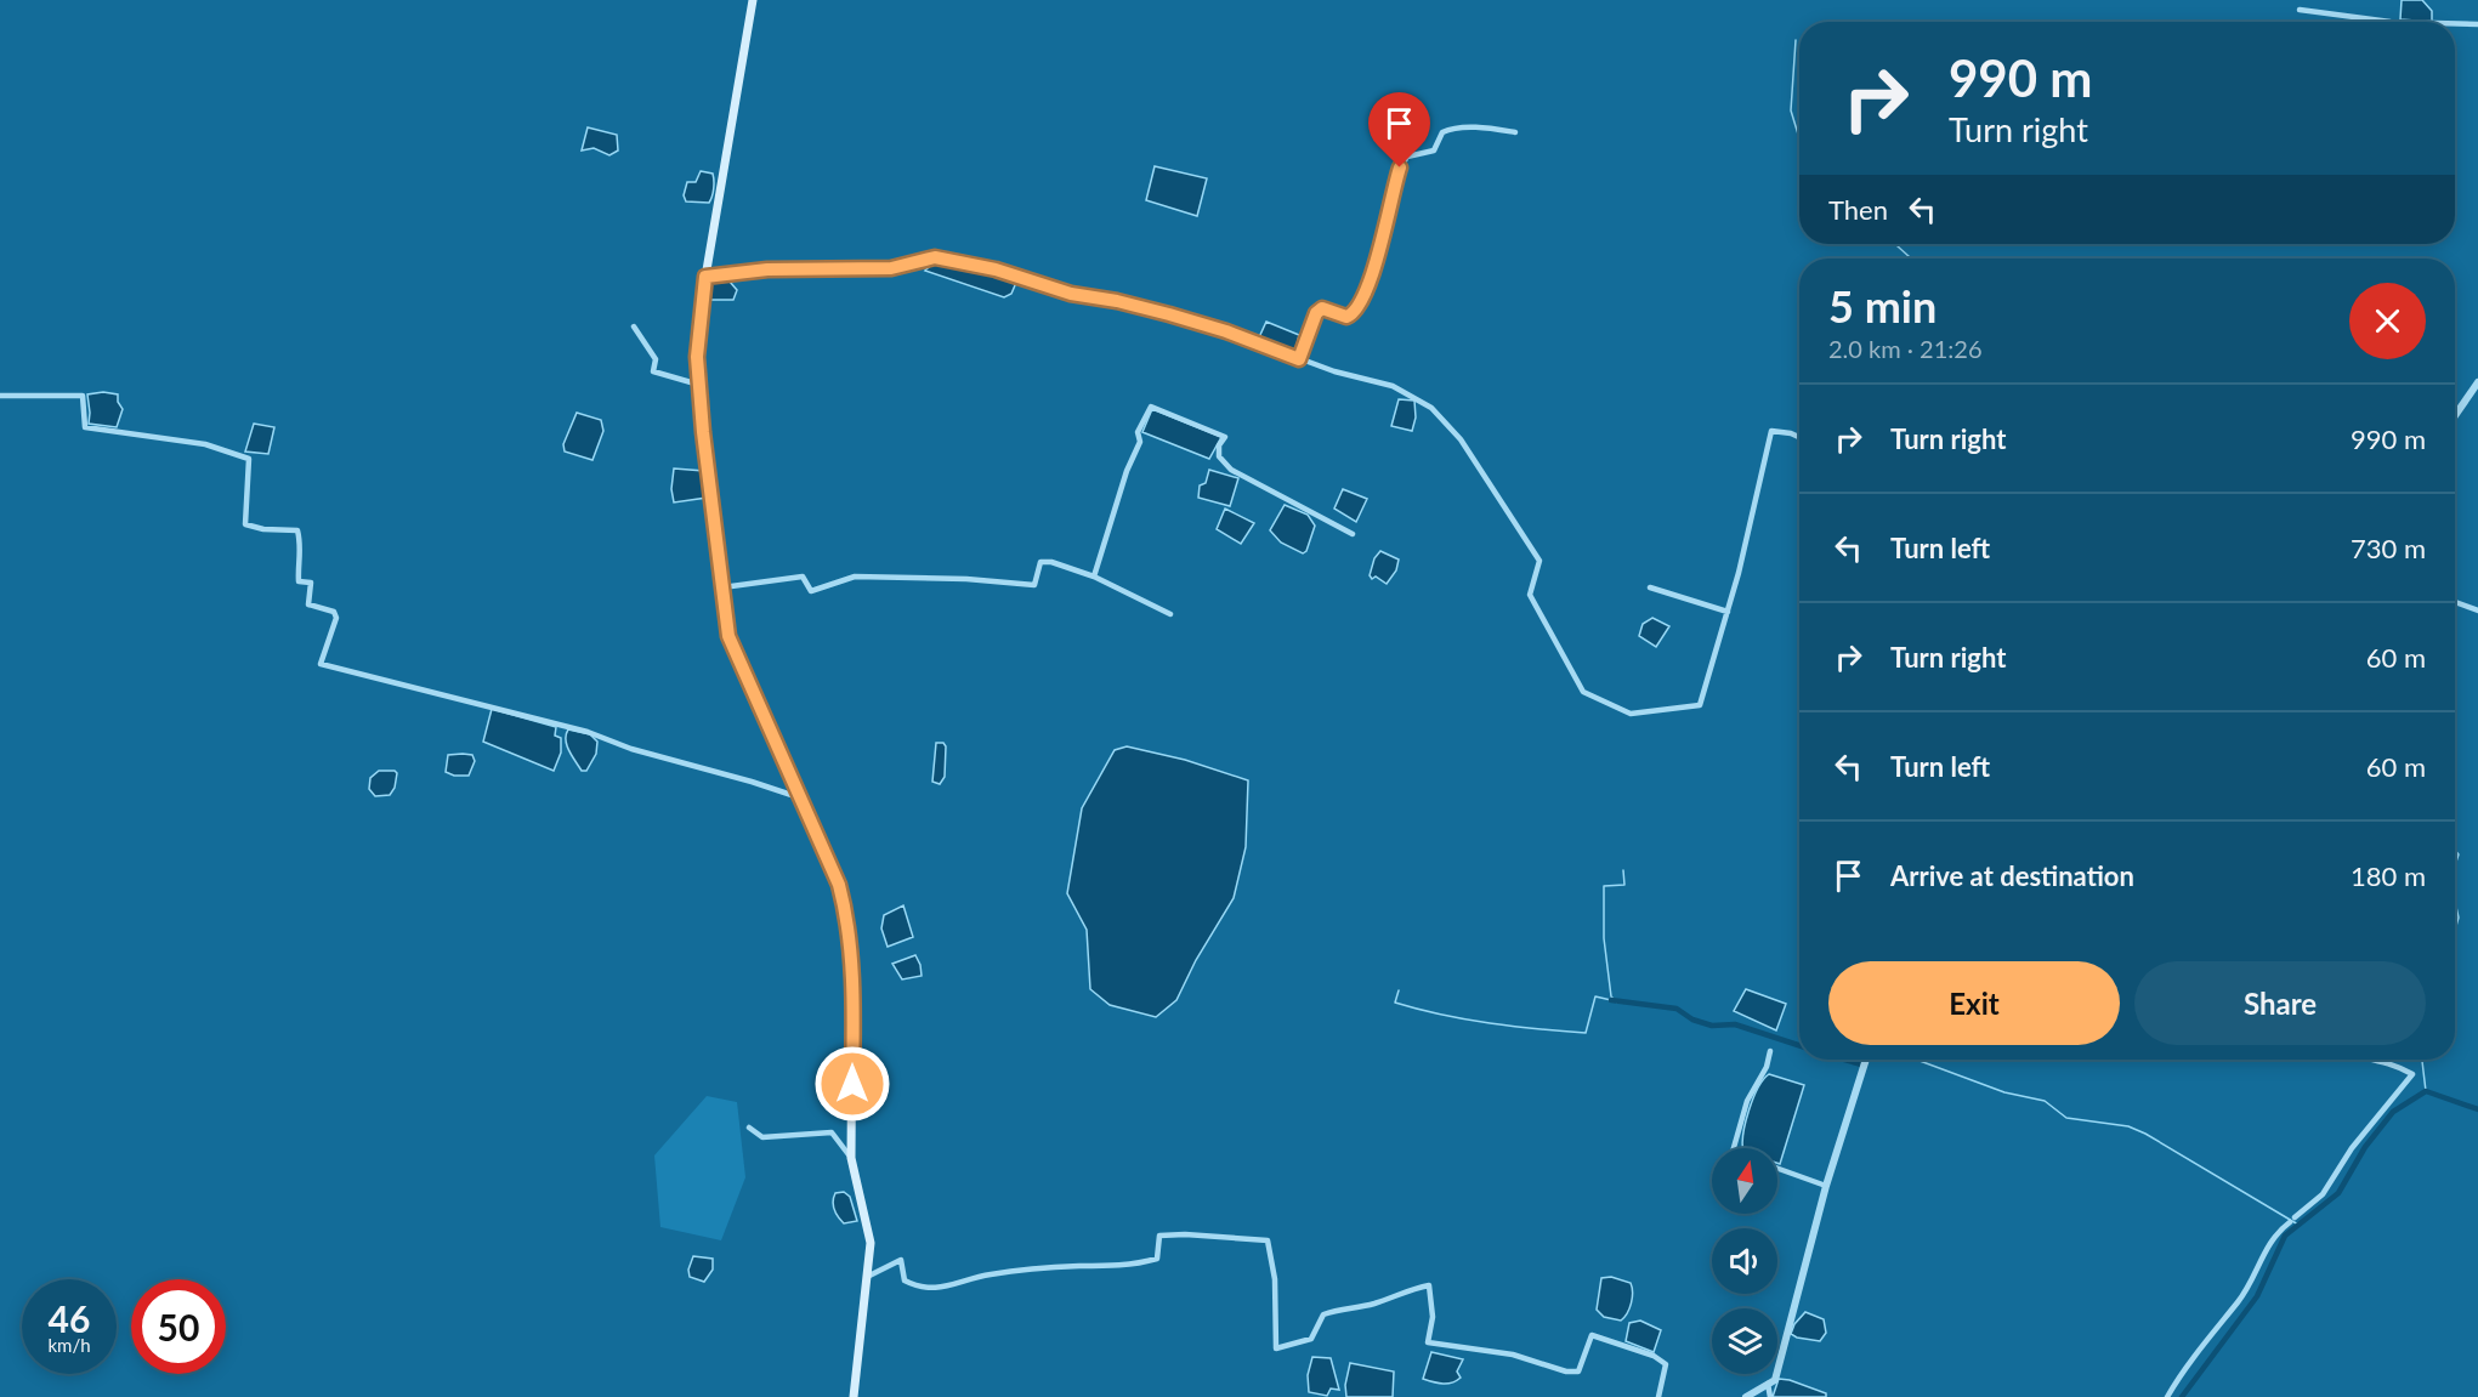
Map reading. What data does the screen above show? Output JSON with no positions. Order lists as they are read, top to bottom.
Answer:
{
  "north": "top",
  "page": {
    "turn": ["990 m", "Turn right"],
    "then": "Then",
    "heading": ["5 min", "2.0 km · 21:26"],
    "list": [
      {
        "name": "Turn right",
        "value": "990 m"
      },
      {
        "name": "Turn left",
        "value": "730 m"
      },
      {
        "name": "Turn right",
        "value": "60 m"
      },
      {
        "name": "Turn left",
        "value": "60 m"
      },
      {
        "name": "Arrive at destination",
        "value": "180 m"
      }
    ],
    "buttons": ["Exit", "Share"],
    "speed": "46 km/h",
    "limit": "50"
  }
}
